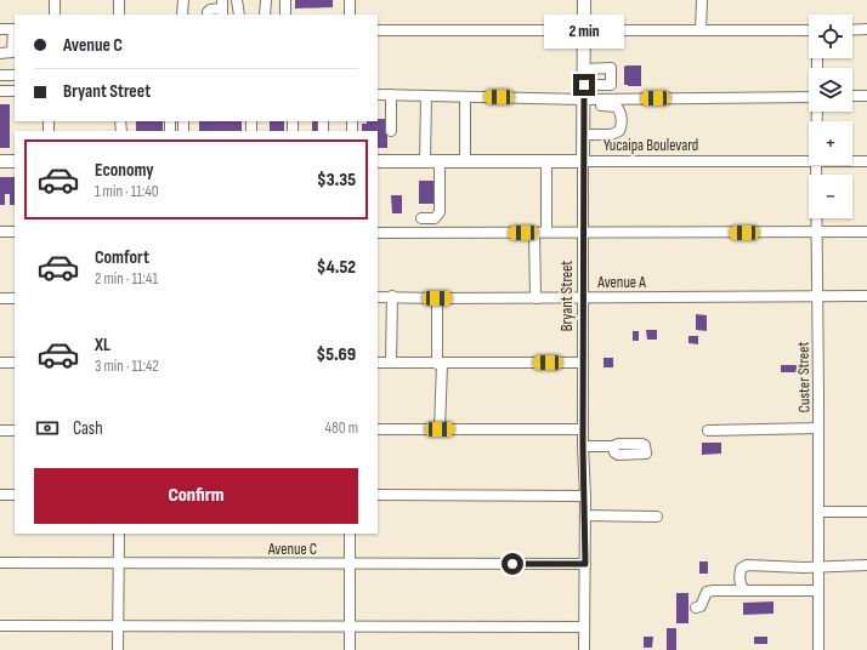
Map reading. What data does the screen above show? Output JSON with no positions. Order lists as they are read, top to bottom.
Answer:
{
  "streets": {
    "main road": ["Yucaipa Boulevard", "Bryant Street"],
    "street": ["Avenue A", "Custer Street", "Avenue C"]
  },
  "crossings": [
    ["Yucaipa Boulevard", "Bryant Street"],
    ["Avenue A", "Bryant Street"],
    ["Avenue A", "Custer Street"],
    ["Bryant Street", "Avenue C"]
  ],
  "page": {
    "map_buttons": ["+", "−"],
    "bubble": "2 min",
    "banner": ["Avenue C", "Bryant Street"],
    "list": [
      {
        "name": "Economy",
        "note": "1 min · 11:40",
        "value": "$3.35"
      },
      {
        "name": "Comfort",
        "note": "2 min · 11:41",
        "value": "$4.52"
      },
      {
        "name": "XL",
        "note": "3 min · 11:42",
        "value": "$5.69"
      }
    ],
    "pay": ["Cash", "480 m"],
    "buttons": "Confirm"
  }
}
